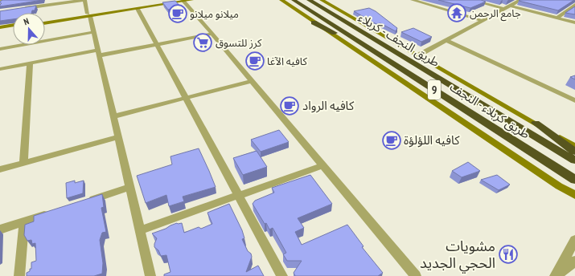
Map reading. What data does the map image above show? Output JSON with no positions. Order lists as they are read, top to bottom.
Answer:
{
  "streets": {
    "highway": ["طريق النجف - کربلاء", "9", "طريق کربلاء - النجف"]
  },
  "places": {
    "temple": ["جامع الرحمن"],
    "cafe": [
      "ميلانو ميلانو",
      "كافيه الآغا",
      "كافيه الرواد",
      "كافيه اللؤلؤة"
    ],
    "supermarket": ["كرز للتسوق"],
    "restaurant": ["مشويات الحجي الجديد"]
  },
  "north": "top"
}
